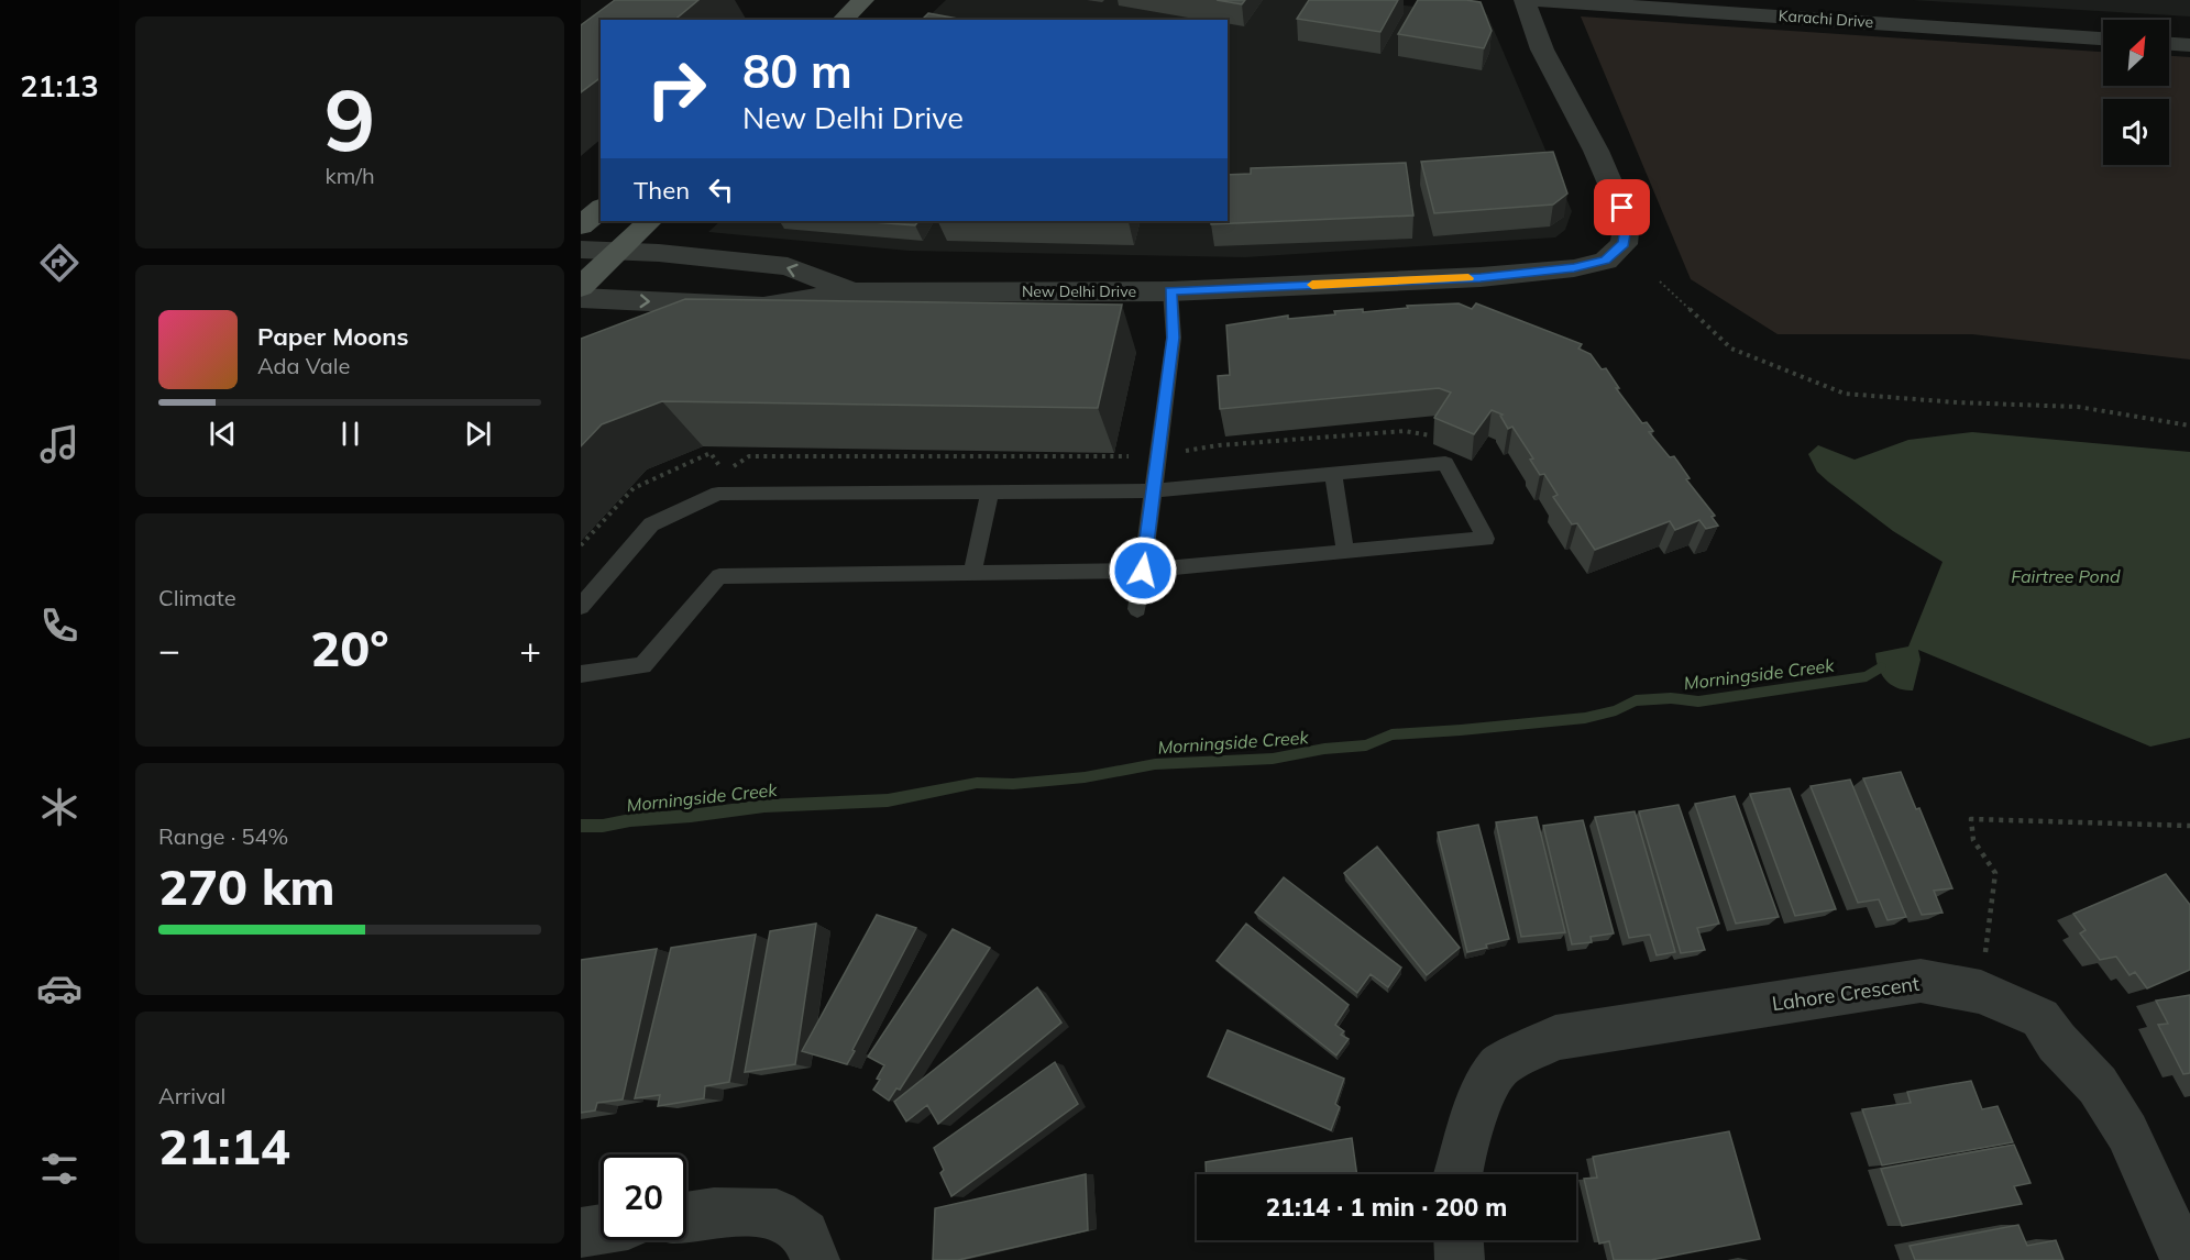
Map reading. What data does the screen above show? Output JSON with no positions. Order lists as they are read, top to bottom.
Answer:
{
  "streets": {
    "street": ["Karachi Drive", "New Delhi Drive", "Lahore Crescent"]
  },
  "water": ["Fairtree Pond", "Morningside Creek"],
  "north": "top right",
  "page": {
    "tabs": "21:13",
    "tile": [
      ["9", "km/h"],
      "Climate",
      ["Range · 54%", "270 km"],
      ["Arrival", "21:14"]
    ],
    "turn": ["80 m", "New Delhi Drive"],
    "then": "Then",
    "song": ["Paper Moons", "Ada Vale"],
    "heat": ["−", "20°", "+"],
    "limit": "20",
    "trip": "21:14 · 1 min · 200 m"
  }
}
